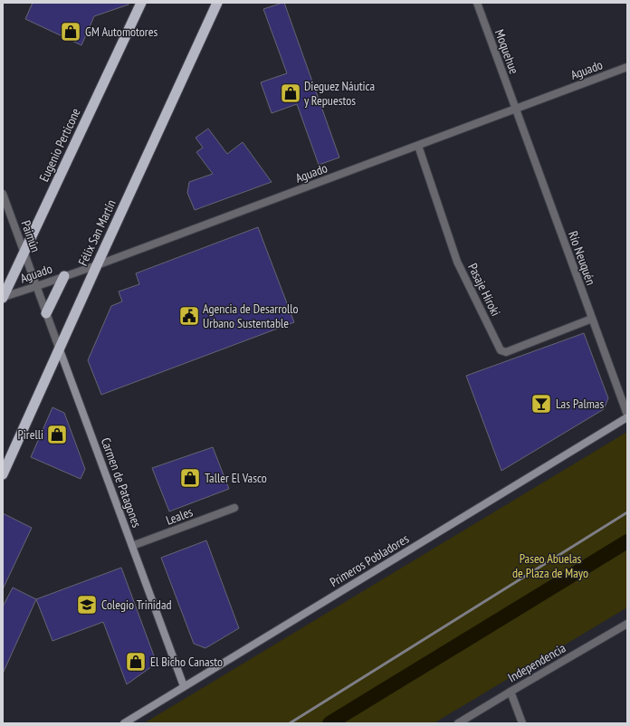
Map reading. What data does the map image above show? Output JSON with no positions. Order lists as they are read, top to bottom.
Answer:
{
  "streets": {
    "highway": ["Eugenio Perticone", "Félix San Martín"],
    "main road": ["Carmen de Patagones", "Primeros Pobladores"],
    "street": [
      "Moquehue",
      "Aguado",
      "Paimún",
      "Río Neuquén",
      "Pasaje Hiroki",
      "Leales",
      "Independencia"
    ]
  },
  "crossings": [
    ["Moquehue", "Aguado"],
    ["Moquehue", "Río Neuquén"],
    ["Aguado", "Eugenio Perticone"],
    ["Aguado", "Félix San Martín"],
    ["Aguado", "Paimún"],
    ["Aguado", "Río Neuquén"],
    ["Aguado", "Pasaje Hiroki"],
    ["Aguado", "Carmen de Patagones"],
    ["Eugenio Perticone", "Paimún"],
    ["Félix San Martín", "Carmen de Patagones"],
    ["Paimún", "Carmen de Patagones"],
    ["Río Neuquén", "Pasaje Hiroki"],
    ["Carmen de Patagones", "Leales"],
    ["Carmen de Patagones", "Primeros Pobladores"]
  ],
  "parks": ["Paseo Abuelas de Plaza de Mayo"],
  "places": {
    "shop": [
      "GM Automotores",
      "Dieguez Náutica y Repuestos",
      "Pirelli",
      "Taller El Vasco",
      "El Bicho Canasto"
    ],
    "public building": ["Agencia de Desarrollo Urbano Sustentable"],
    "bar": ["Las Palmas"],
    "school or university": ["Colegio Trinidad"]
  }
}
